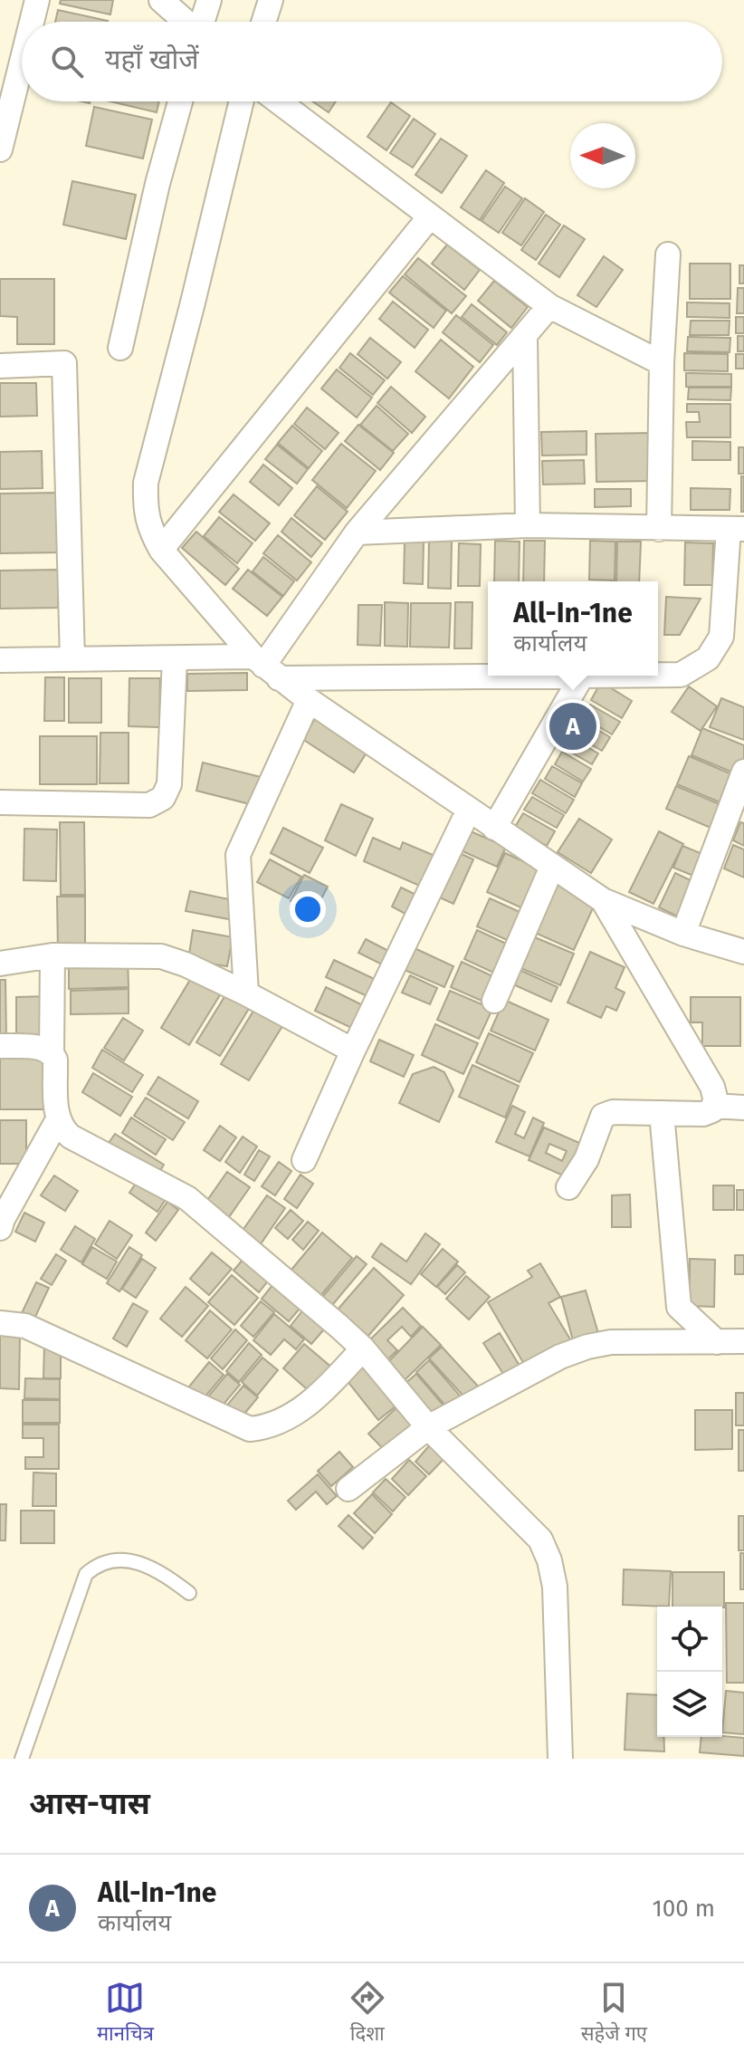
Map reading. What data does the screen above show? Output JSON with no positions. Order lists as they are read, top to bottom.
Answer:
{
  "north": "left",
  "page": {
    "search": "यहाँ खोजें",
    "popup": ["All-In-1ne", "कार्यालय"],
    "pins": "A",
    "heading": "आस-पास",
    "list": [
      {
        "mark": "A",
        "name": "All-In-1ne",
        "note": "कार्यालय",
        "value": "100 m"
      }
    ],
    "nav": ["मानचित्र", "दिशा", "सहेजे गए"]
  }
}
